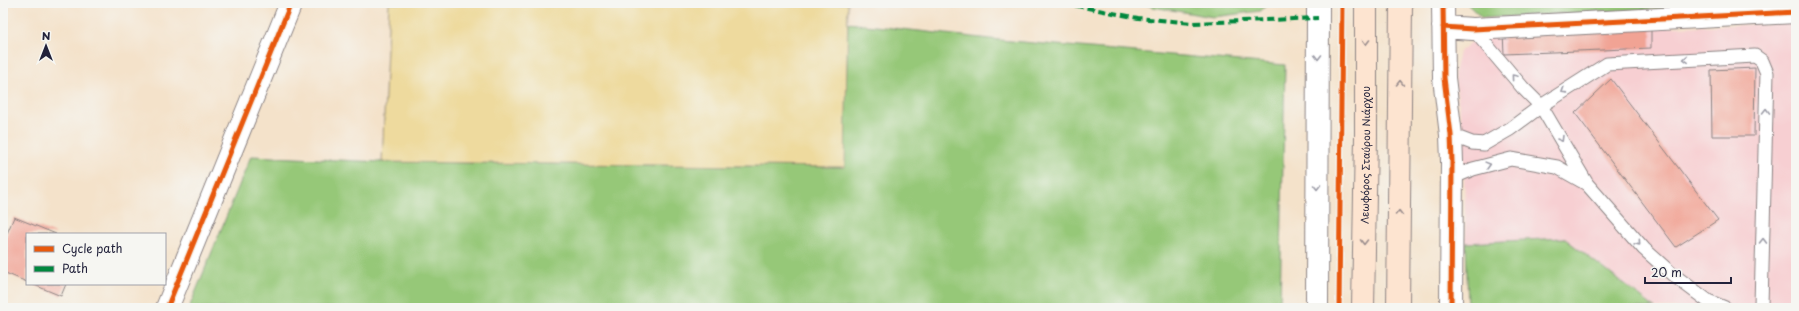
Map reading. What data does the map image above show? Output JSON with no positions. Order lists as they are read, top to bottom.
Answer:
{
  "streets": {
    "main road": ["Λεωφόρος Σταύρου Νιάρχου"]
  },
  "legend": ["Cycle path", "Path"],
  "scale_bar": "20 m",
  "north": "top"
}
